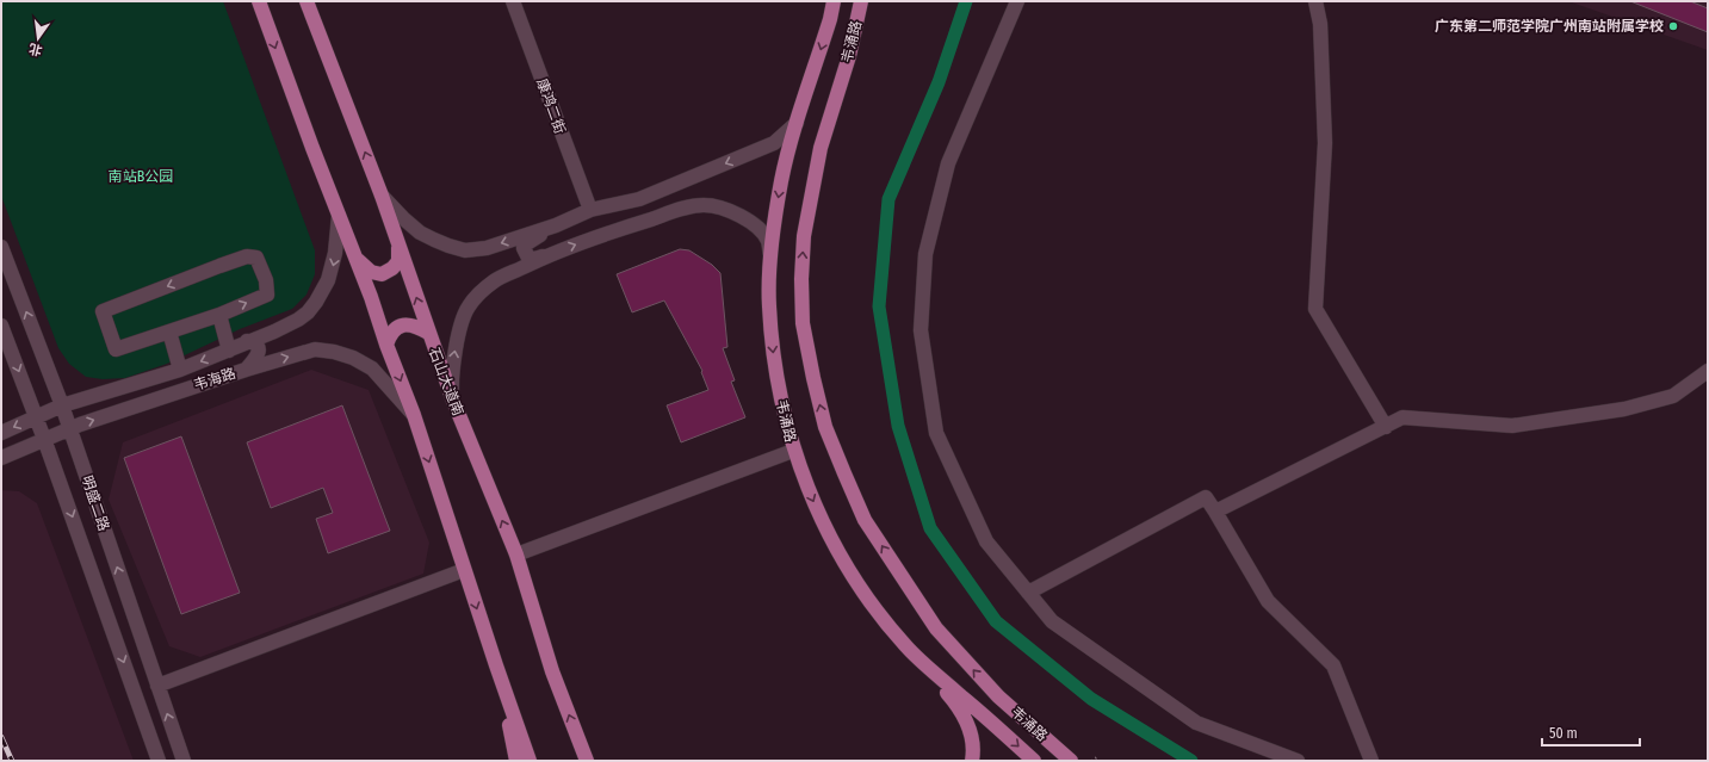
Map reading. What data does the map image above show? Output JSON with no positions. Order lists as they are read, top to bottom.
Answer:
{
  "streets": {
    "main road": ["韦涌路", "石山大道南"],
    "street": ["康鸿二街", "韦海路", "明盛二路"]
  },
  "crossings": [
    ["韦海路", "明盛二路"]
  ],
  "parks": ["南站B公园"],
  "places": ["广东第二师范学院广州南站附属学校"],
  "scale_bar": "50 m",
  "north": "bottom"
}
